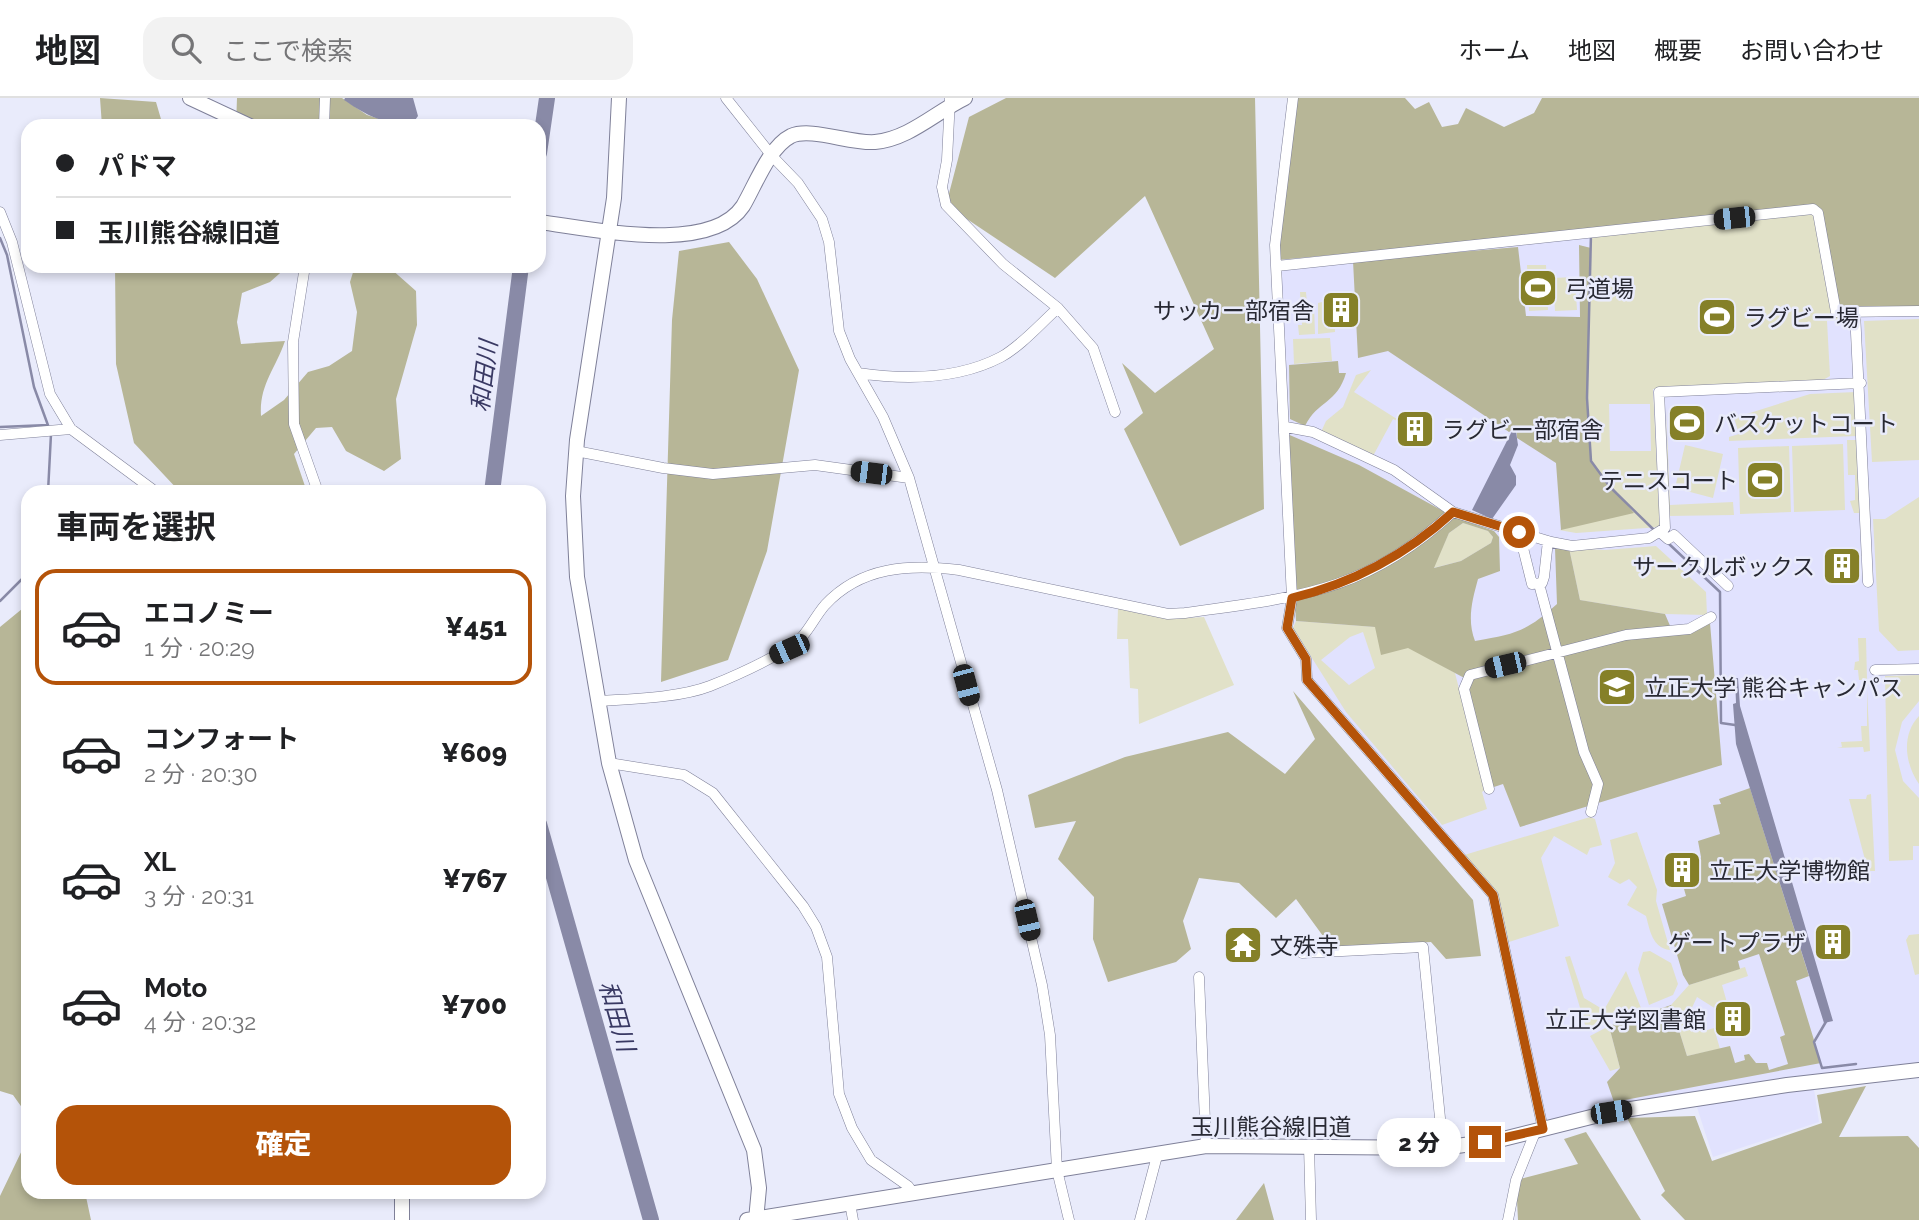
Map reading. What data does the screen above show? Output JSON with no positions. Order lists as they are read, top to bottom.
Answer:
{
  "streets": {
    "street": ["玉川熊谷線旧道"]
  },
  "water": ["和田川"],
  "places": {
    "sports": [
      "弓道場",
      "ラグビー場",
      "バスケットコート",
      "テニスコート"
    ],
    "building": [
      "サッカー部宿舎",
      "ラグビー部宿舎",
      "サークルボックス",
      "立正大学博物館",
      "ゲートプラザ",
      "立正大学図書館"
    ],
    "school or university": ["立正大学 熊谷キャンパス"],
    "temple": ["文殊寺"]
  },
  "page": {
    "header": "地図",
    "search": "ここで検索",
    "nav": [
      "ホーム",
      "地図",
      "概要",
      "お問い合わせ"
    ],
    "banner": ["パドマ", "玉川熊谷線旧道"],
    "heading": "車両を選択",
    "list": [
      {
        "name": "エコノミー",
        "note": "1 分 · 20:29",
        "value": "¥451"
      },
      {
        "name": "コンフォート",
        "note": "2 分 · 20:30",
        "value": "¥609"
      },
      {
        "name": "XL",
        "note": "3 分 · 20:31",
        "value": "¥767"
      },
      {
        "name": "Moto",
        "note": "4 分 · 20:32",
        "value": "¥700"
      }
    ],
    "buttons": "確定",
    "bubble": "2 分"
  }
}
